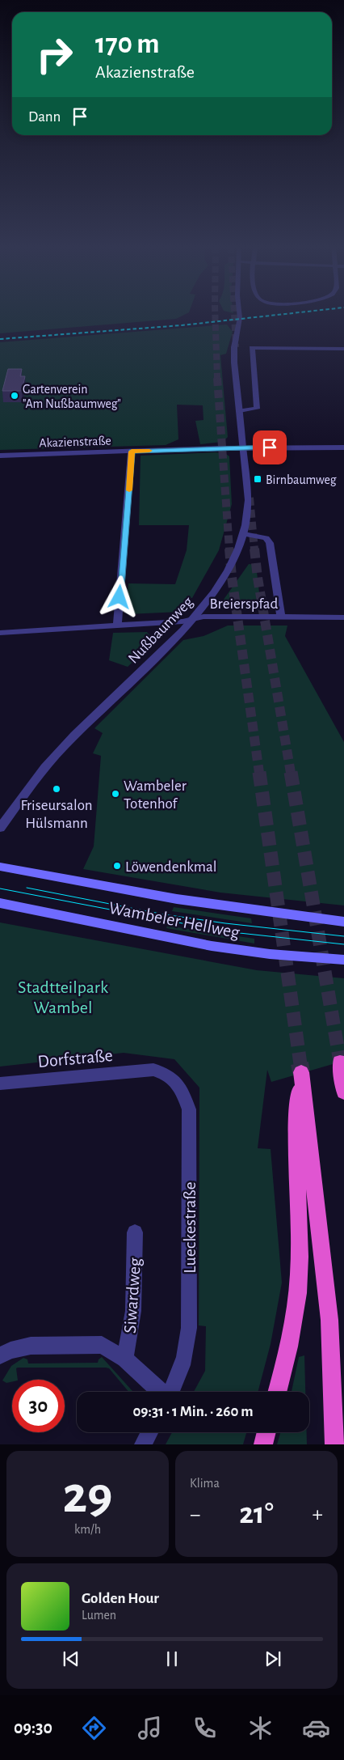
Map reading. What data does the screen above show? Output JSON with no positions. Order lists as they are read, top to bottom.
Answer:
{
  "streets": {
    "main road": ["Wambeler Hellweg"],
    "street": [
      "Akazienstraße",
      "Breierspfad",
      "Nußbaumweg",
      "Dorfstraße",
      "Lueckestraße",
      "Siwardweg"
    ]
  },
  "crossings": [
    ["Akazienstraße", "Nußbaumweg"],
    ["Breierspfad", "Nußbaumweg"],
    ["Dorfstraße", "Lueckestraße"]
  ],
  "parks": ["Stadtteilpark Wambel"],
  "places": {
    "other": [
      "Gartenverein \"Am Nußbaumweg\"",
      "Friseursalon Hülsmann",
      "Wambeler Totenhof",
      "Löwendenkmal"
    ],
    "transit": ["Birnbaumweg"]
  },
  "page": {
    "turn": ["170 m", "Akazienstraße"],
    "then": "Dann",
    "limit": "30",
    "trip": "09:31 · 1 Min. · 260 m",
    "tile": [
      ["29", "km/h"],
      "Klima"
    ],
    "heat": ["−", "21°", "+"],
    "song": ["Golden Hour", "Lumen"],
    "tabs": "09:30"
  }
}
